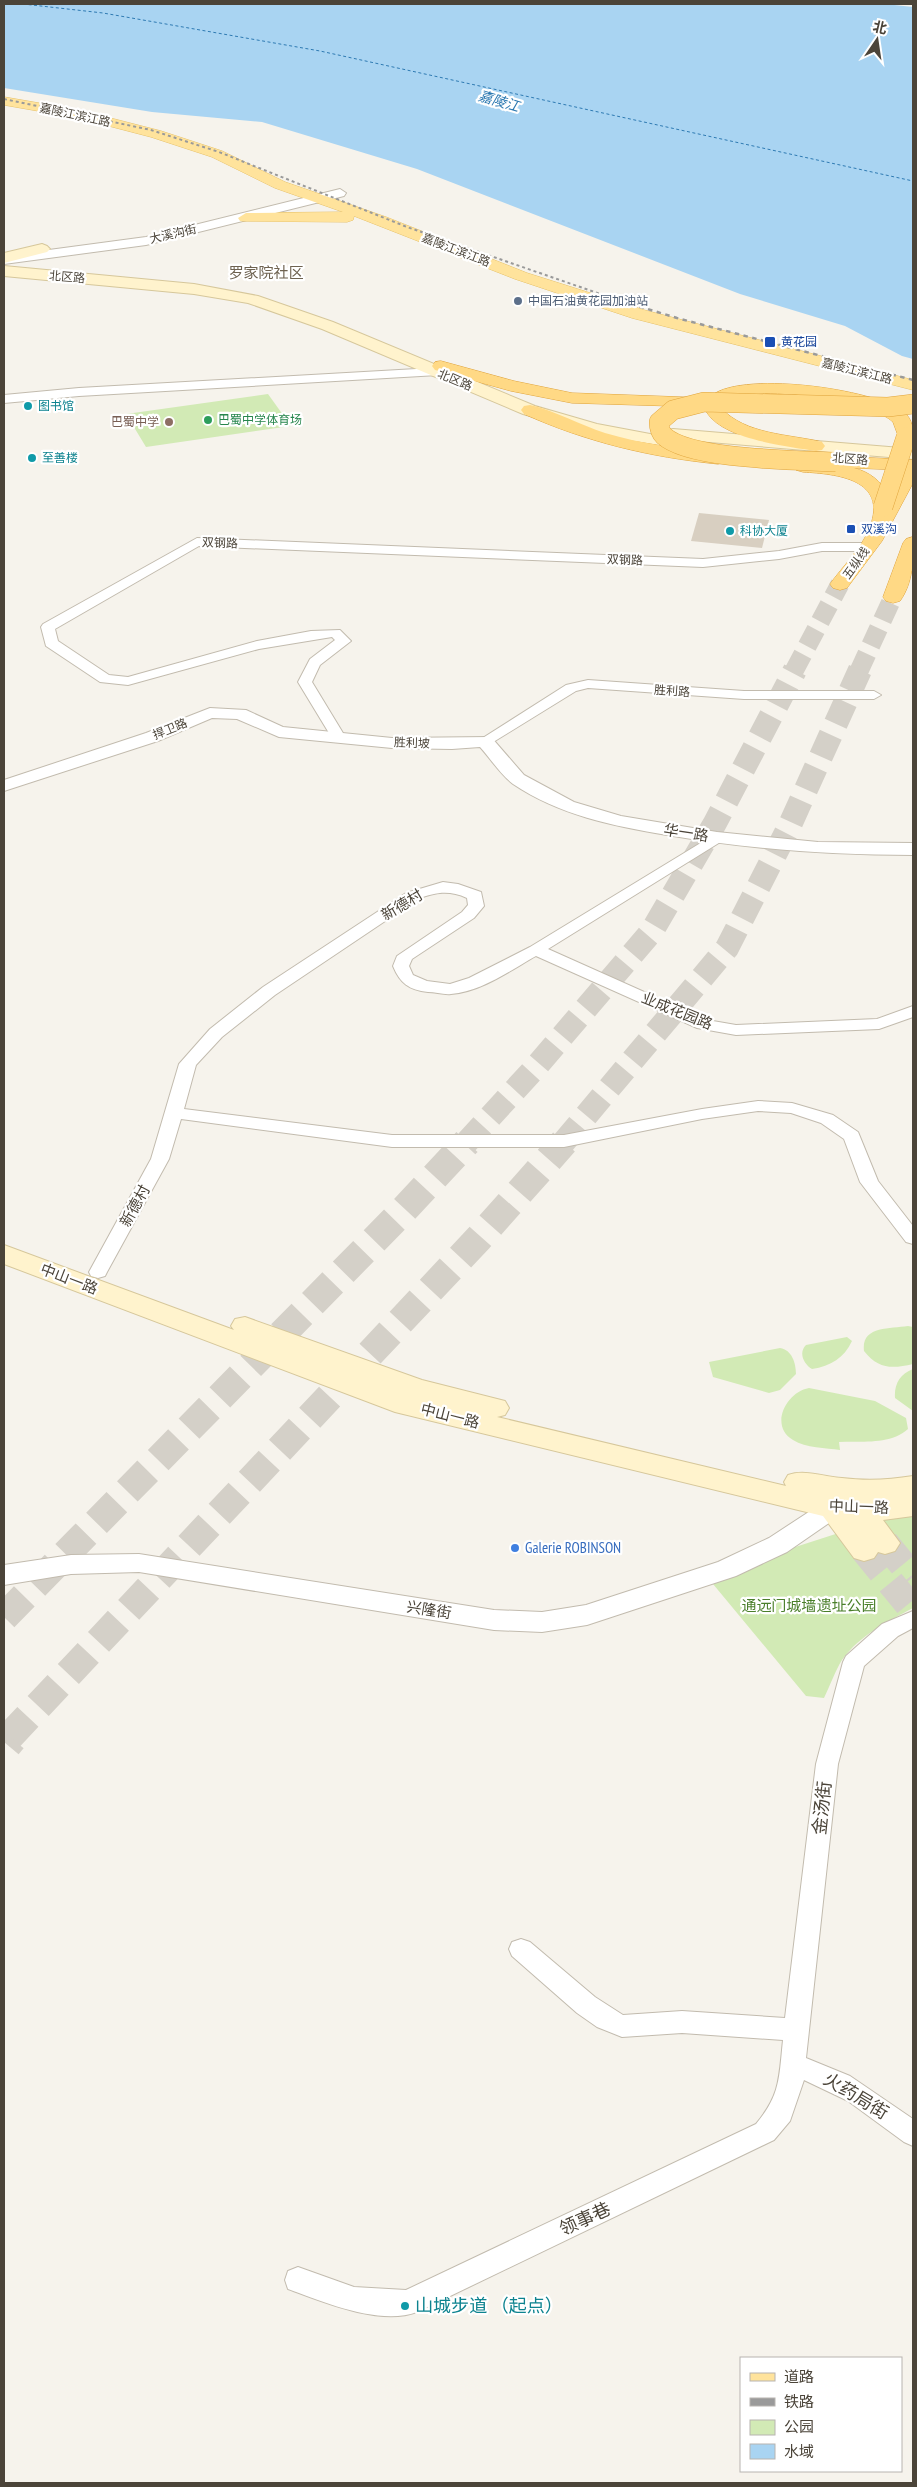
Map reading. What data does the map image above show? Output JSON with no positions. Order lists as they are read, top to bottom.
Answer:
{
  "streets": {
    "highway": ["五纵线"],
    "main road": ["嘉陵江滨江路", "北区路", "中山一路"],
    "street": [
      "大溪沟街",
      "双钢路",
      "胜利路",
      "捍卫路",
      "胜利坡",
      "华一路",
      "新德村",
      "业成花园路",
      "兴隆街",
      "金汤街",
      "火药局街",
      "领事巷"
    ]
  },
  "crossings": [
    ["嘉陵江滨江路", "大溪沟街"],
    ["双钢路", "五纵线"],
    ["双钢路", "捍卫路"],
    ["双钢路", "胜利坡"],
    ["胜利路", "胜利坡"],
    ["胜利路", "华一路"],
    ["捍卫路", "胜利坡"],
    ["胜利坡", "华一路"],
    ["华一路", "新德村"],
    ["新德村", "业成花园路"],
    ["新德村", "中山一路"],
    ["中山一路", "兴隆街"],
    ["金汤街", "领事巷"],
    ["火药局街", "领事巷"]
  ],
  "districts": ["罗家院社区"],
  "water": ["嘉陵江"],
  "parks": ["通远门城墙遗址公园"],
  "places": {
    "other": [
      "中国石油黄花园加油站",
      "图书馆",
      "巴蜀中学体育场",
      "巴蜀中学",
      "至善楼",
      "科协大厦",
      "Galerie ROBINSON",
      "山城步道 （起点）"
    ],
    "transit": ["黄花园", "双溪沟"]
  },
  "legend": [
    "道路",
    "铁路",
    "公园",
    "水域"
  ],
  "north": "top"
}
